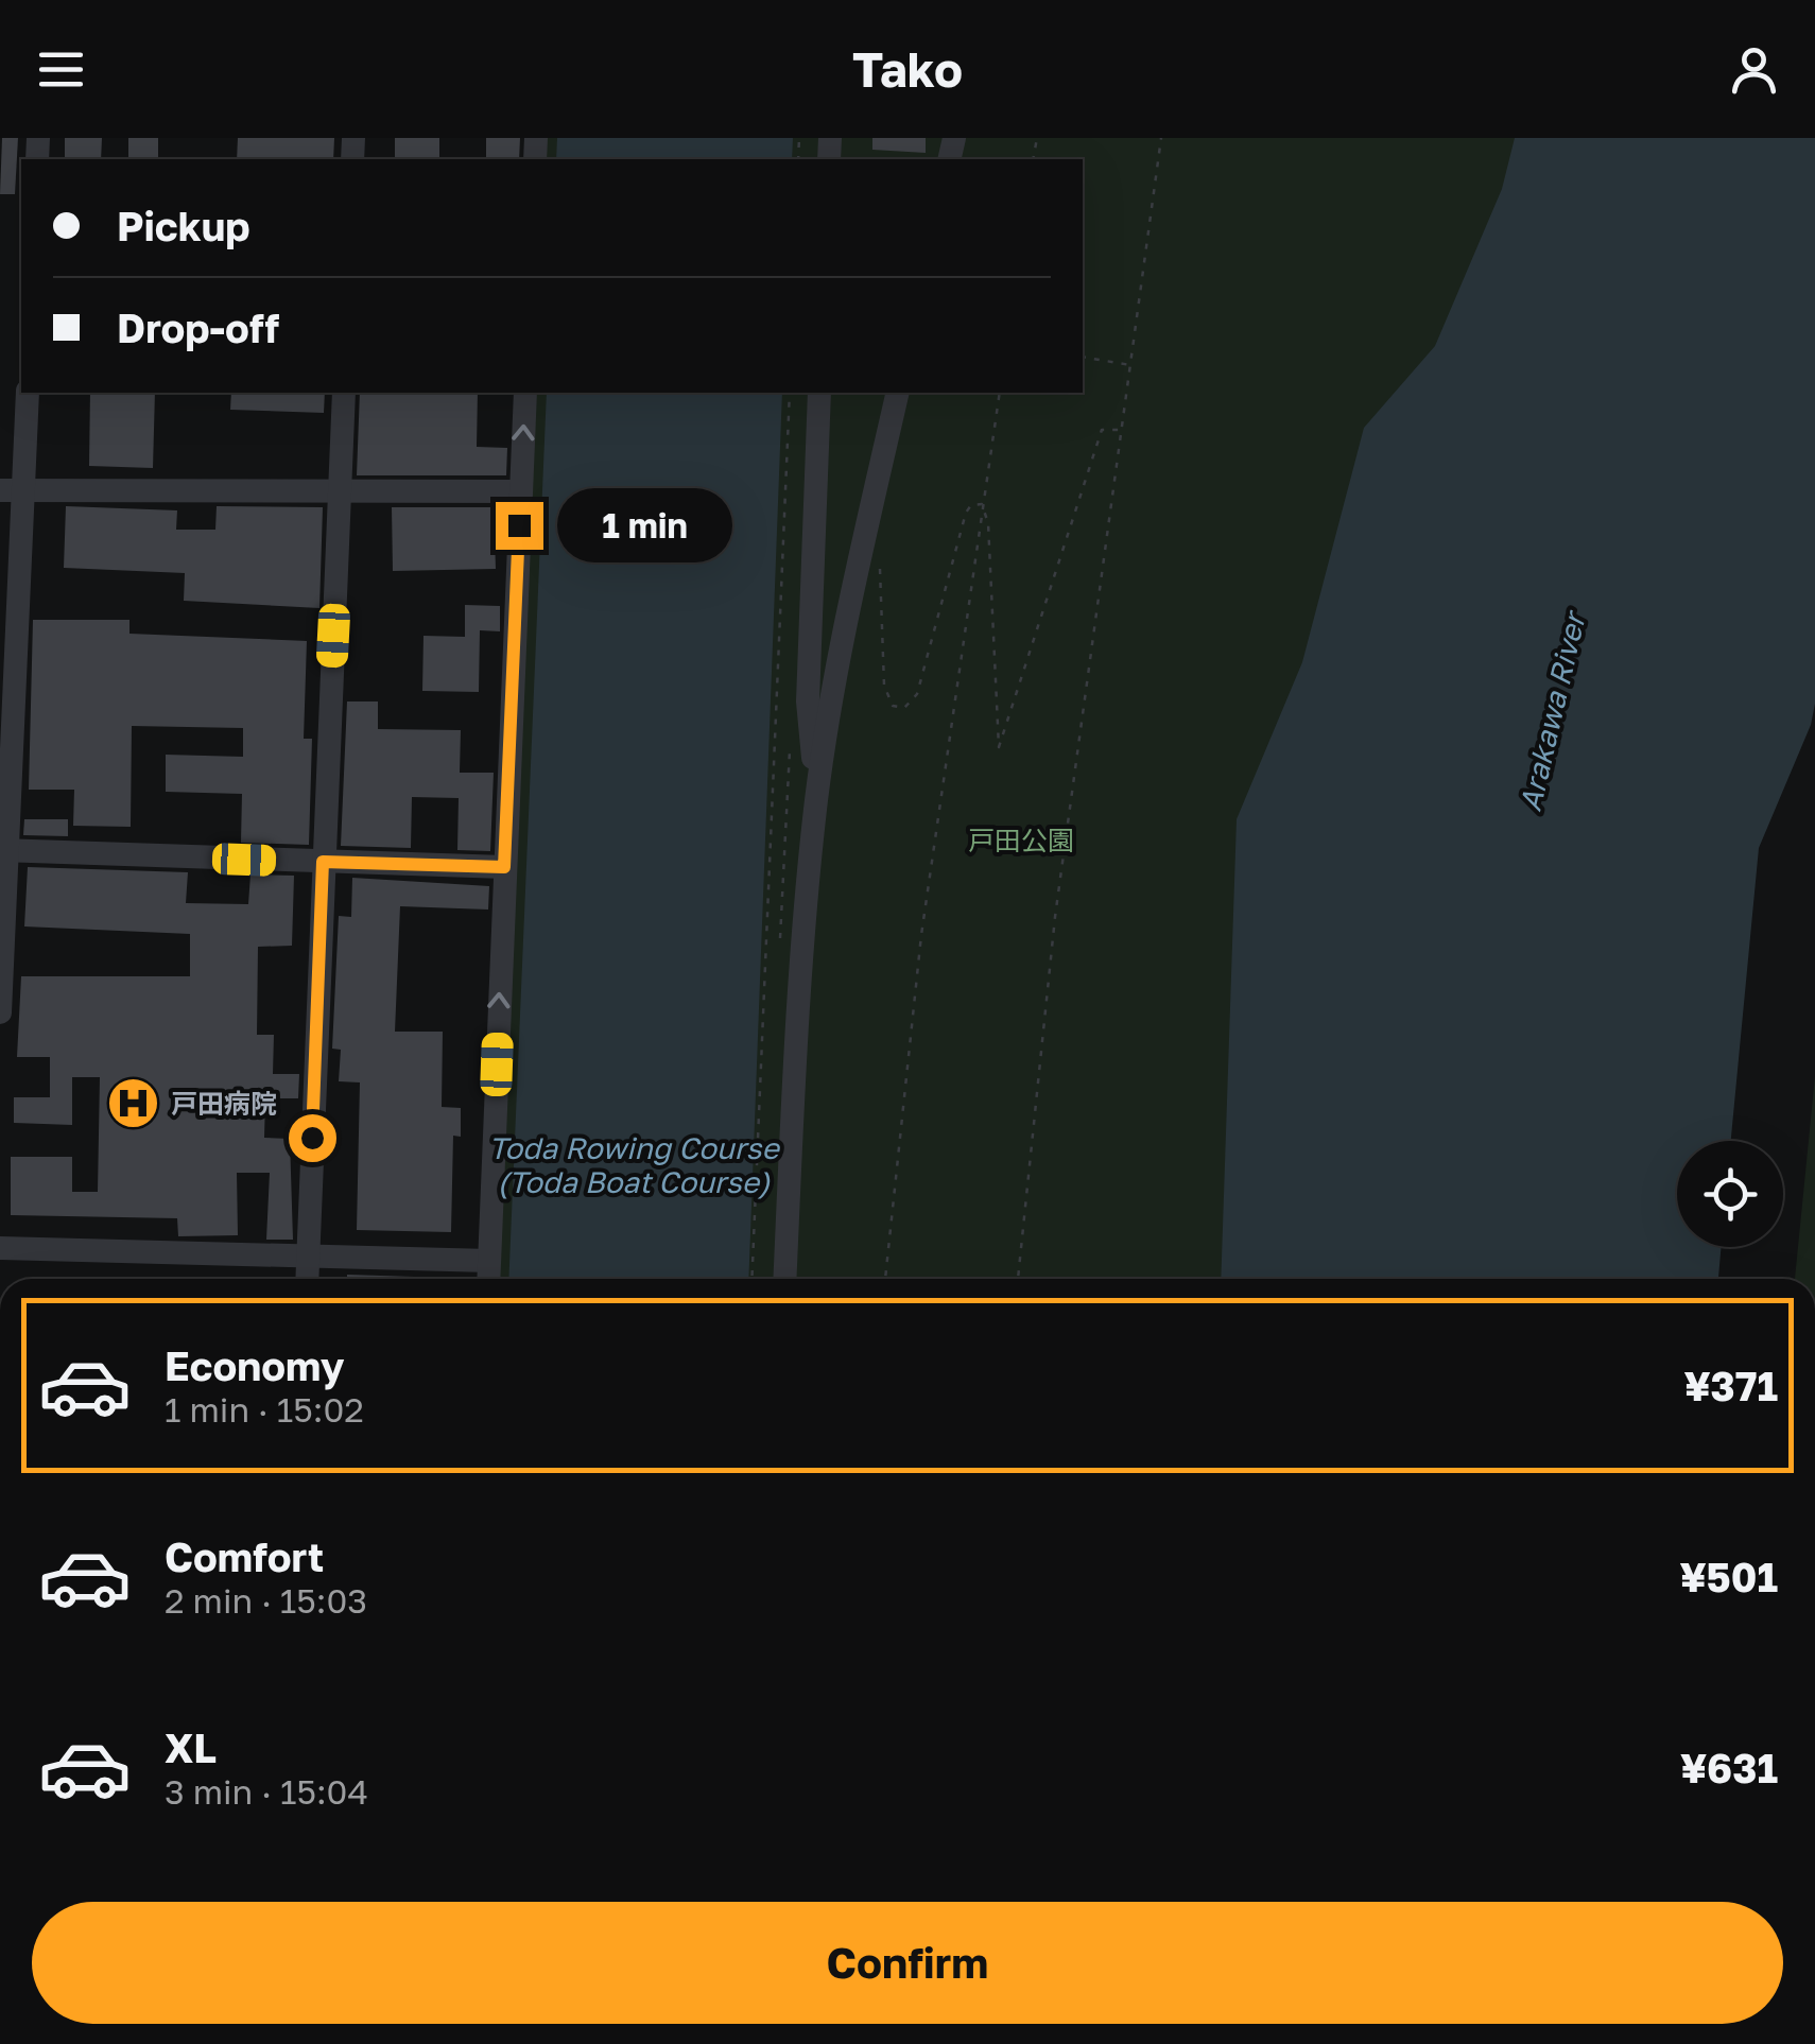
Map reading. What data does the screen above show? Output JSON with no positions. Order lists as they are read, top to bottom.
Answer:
{
  "water": ["Arakawa River", "Toda Rowing Course (Toda Boat Course)"],
  "parks": ["戸田公園"],
  "places": {
    "hospital": ["戸田病院"]
  },
  "page": {
    "header": "Tako",
    "banner": ["Pickup", "Drop-off"],
    "bubble": "1 min",
    "list": [
      {
        "name": "Economy",
        "note": "1 min · 15:02",
        "value": "¥371"
      },
      {
        "name": "Comfort",
        "note": "2 min · 15:03",
        "value": "¥501"
      },
      {
        "name": "XL",
        "note": "3 min · 15:04",
        "value": "¥631"
      }
    ],
    "buttons": "Confirm"
  }
}
